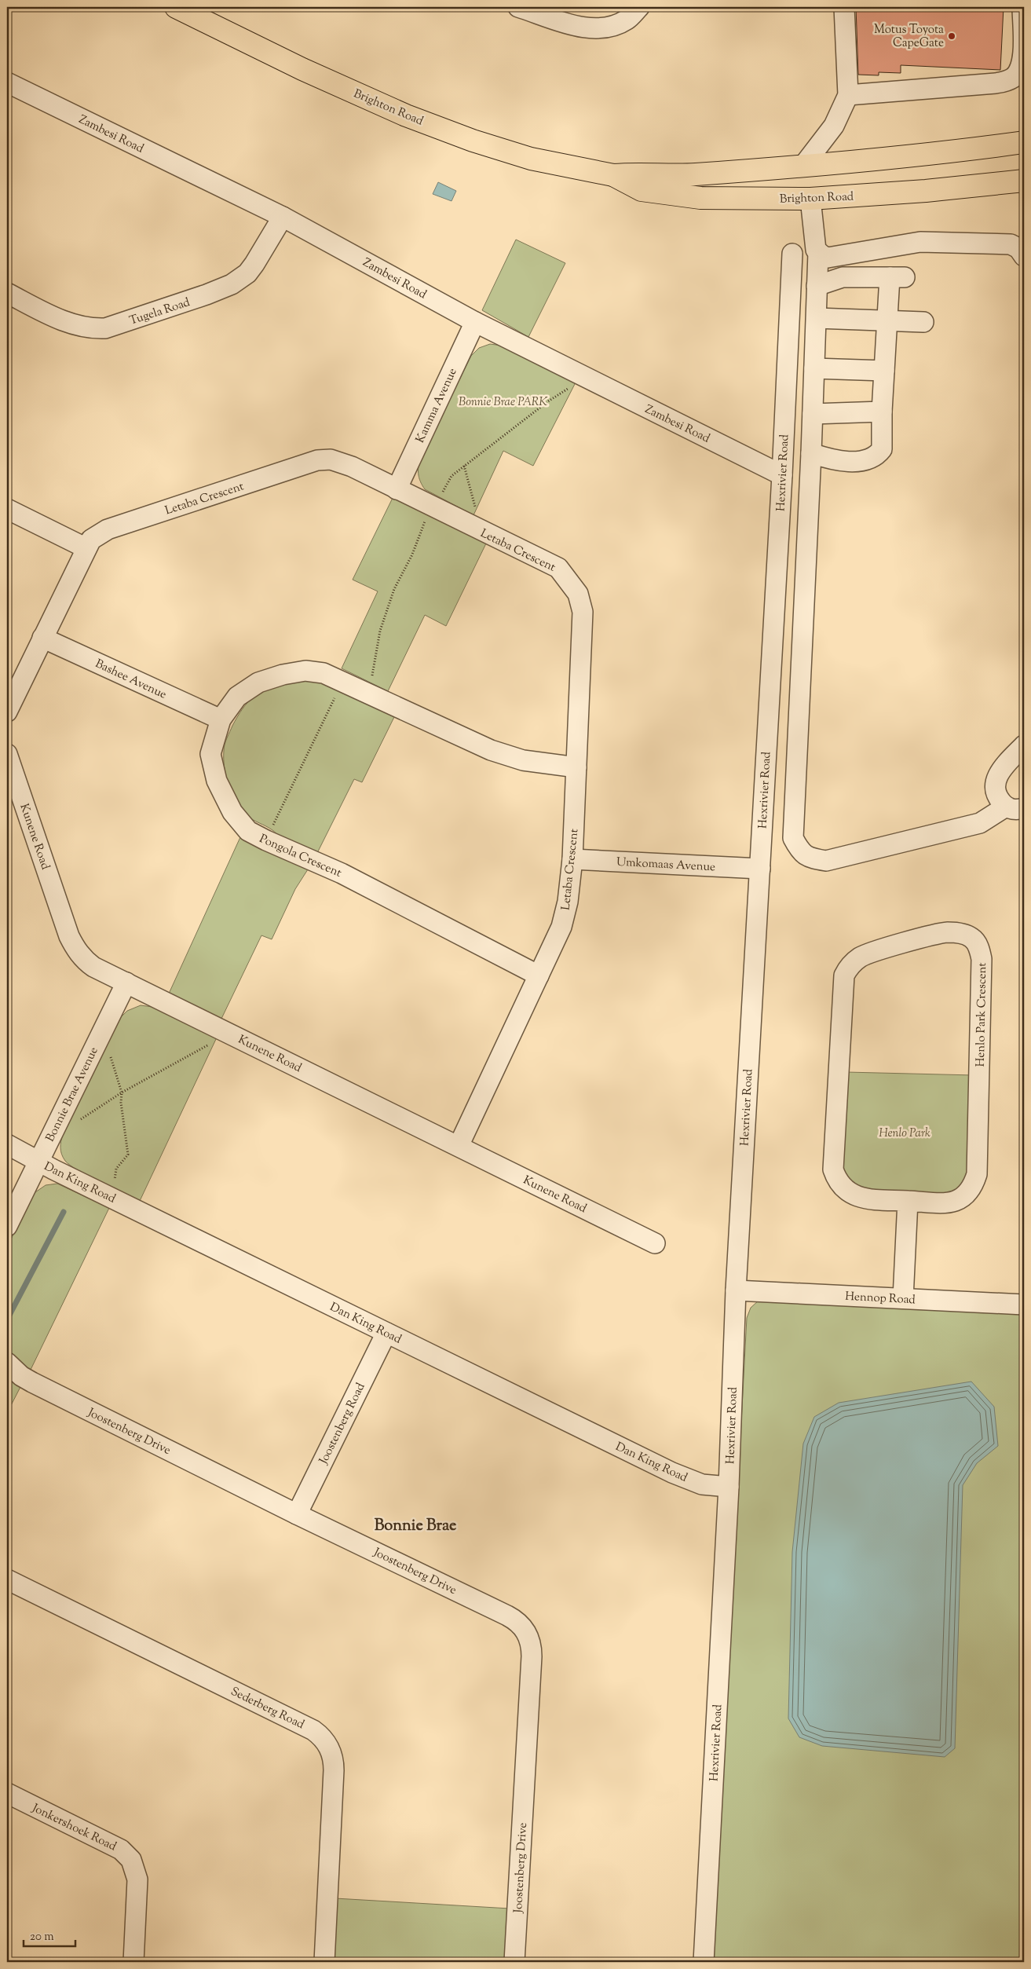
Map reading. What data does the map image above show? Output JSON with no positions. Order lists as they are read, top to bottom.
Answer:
{
  "streets": {
    "main road": ["Brighton Road"],
    "street": [
      "Zambesi Road",
      "Tugela Road",
      "Kamma Avenue",
      "Hexrivier Road",
      "Letaba Crescent",
      "Bashee Avenue",
      "Kunene Road",
      "Pongola Crescent",
      "Umkomaas Avenue",
      "Henlo Park Crescent",
      "Bonnie Brae Avenue",
      "Dan King Road",
      "Hennop Road",
      "Joostenberg Road",
      "Joostenberg Drive",
      "Sederberg Road",
      "Jonkershoek Road"
    ]
  },
  "crossings": [
    ["Zambesi Road", "Tugela Road"],
    ["Zambesi Road", "Kamma Avenue"],
    ["Zambesi Road", "Hexrivier Road"],
    ["Kamma Avenue", "Letaba Crescent"],
    ["Hexrivier Road", "Umkomaas Avenue"],
    ["Hexrivier Road", "Dan King Road"],
    ["Hexrivier Road", "Hennop Road"],
    ["Letaba Crescent", "Bashee Avenue"],
    ["Letaba Crescent", "Kunene Road"],
    ["Letaba Crescent", "Pongola Crescent"],
    ["Letaba Crescent", "Umkomaas Avenue"],
    ["Bashee Avenue", "Pongola Crescent"],
    ["Kunene Road", "Bonnie Brae Avenue"],
    ["Bonnie Brae Avenue", "Dan King Road"],
    ["Dan King Road", "Joostenberg Road"],
    ["Joostenberg Road", "Joostenberg Drive"]
  ],
  "districts": ["Bonnie Brae"],
  "parks": ["Bonnie Brae PARK", "Henlo Park"],
  "places": ["Motus Toyota CapeGate"],
  "scale_bar": "20 m"
}
